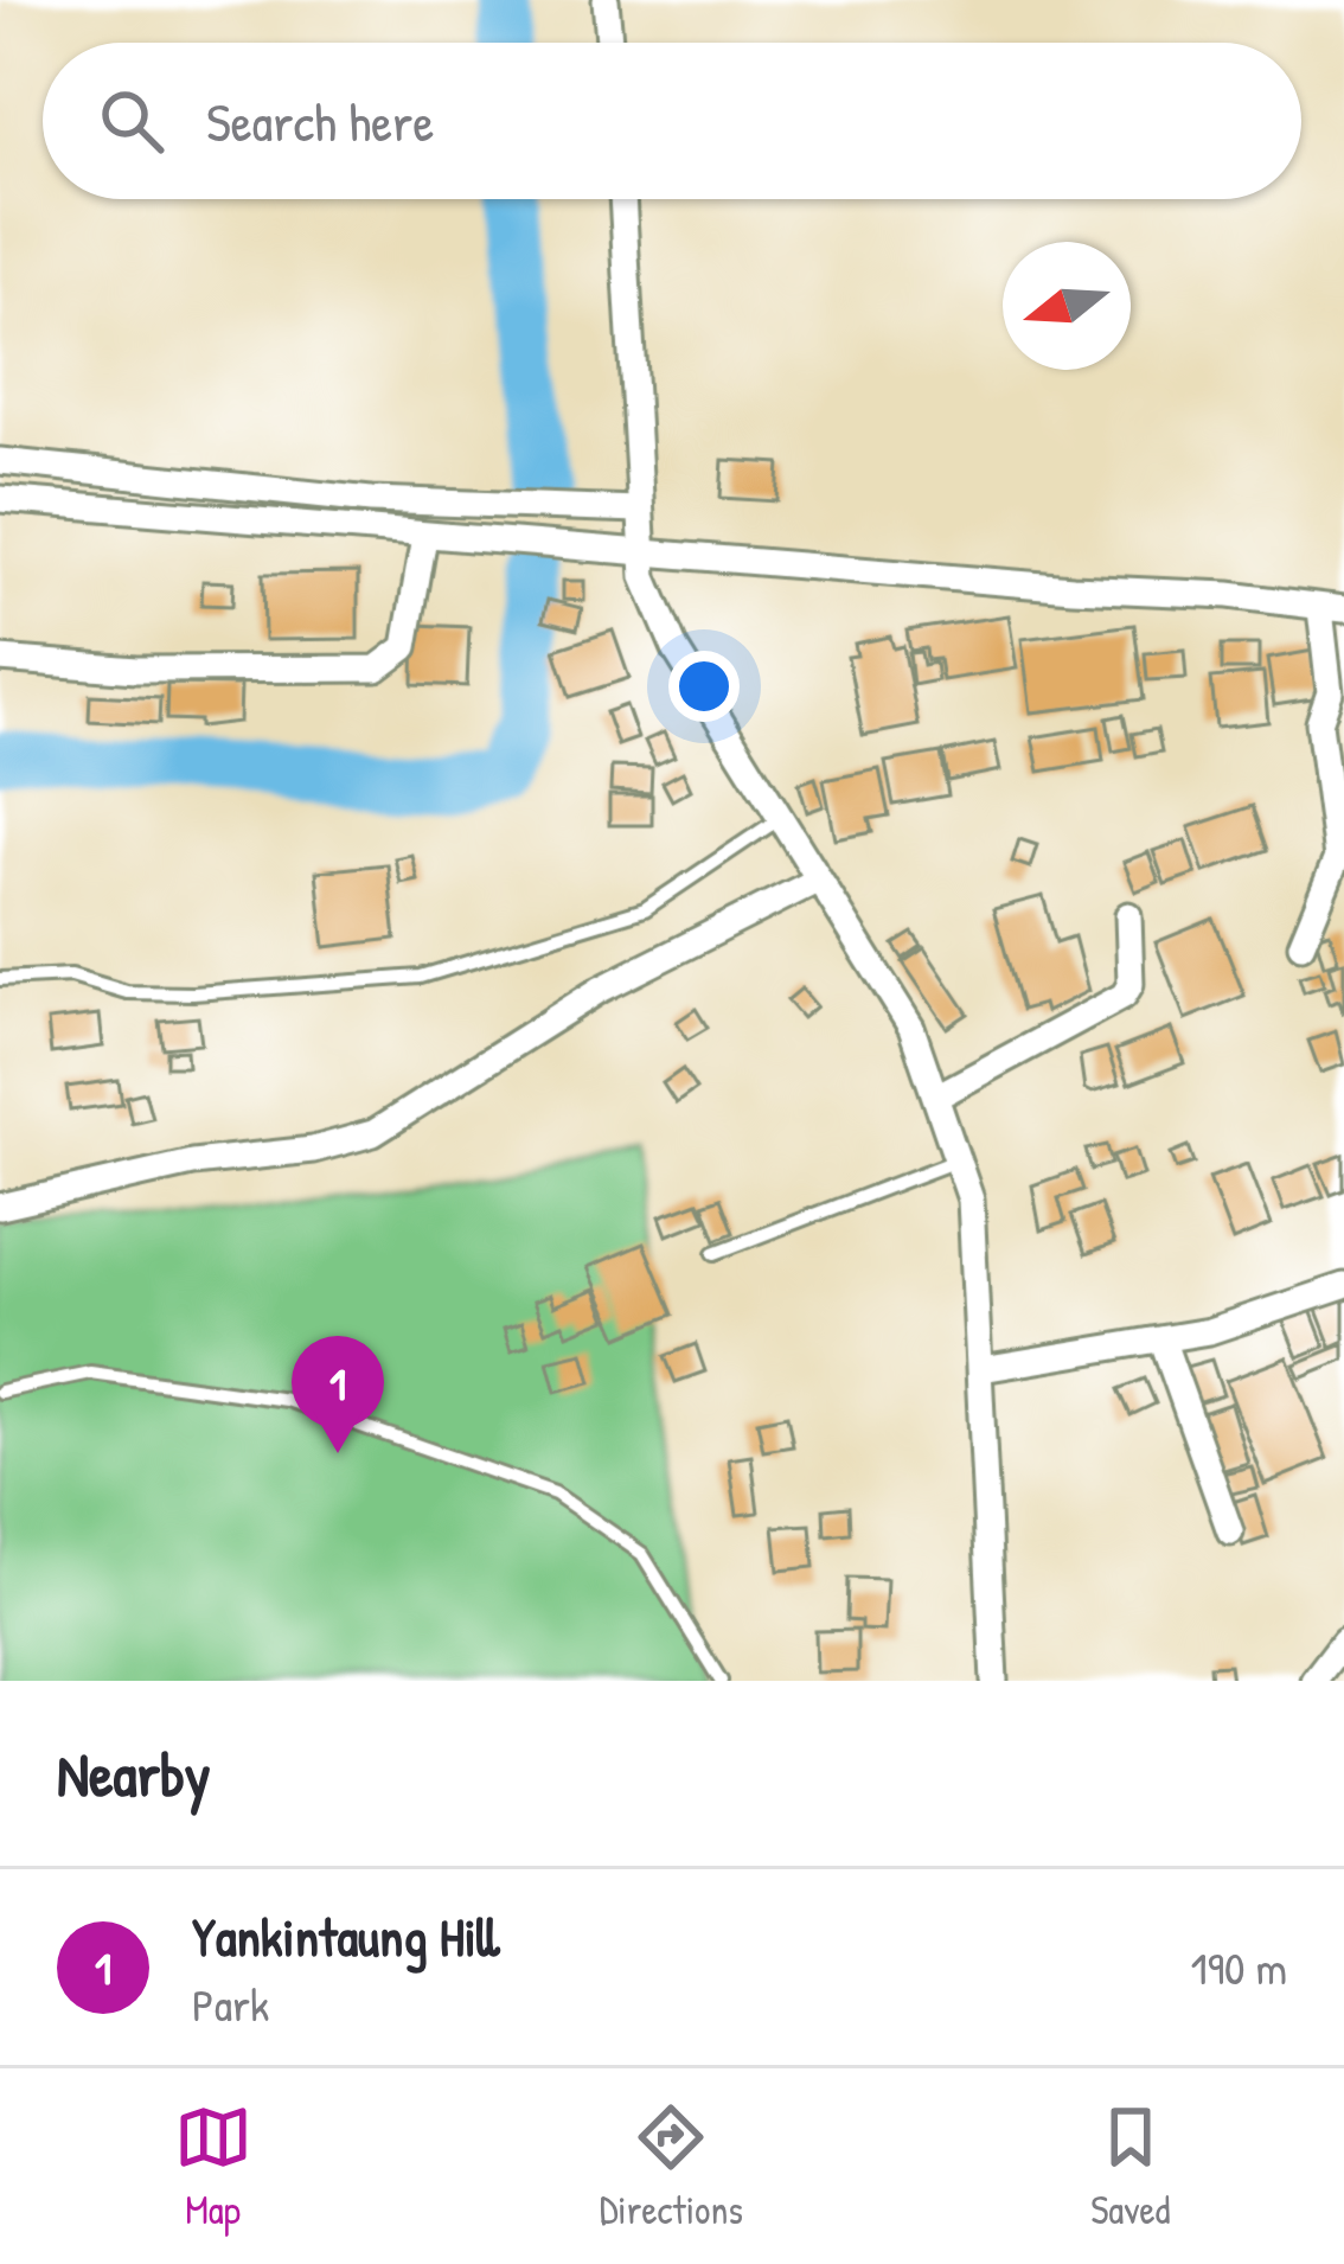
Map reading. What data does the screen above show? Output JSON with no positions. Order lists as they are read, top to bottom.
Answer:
{
  "north": "left",
  "page": {
    "search": "Search here",
    "pins": "1",
    "heading": "Nearby",
    "list": [
      {
        "mark": "1",
        "name": "Yankintaung Hill",
        "note": "Park",
        "value": "190 m"
      }
    ],
    "nav": ["Map", "Directions", "Saved"]
  }
}
